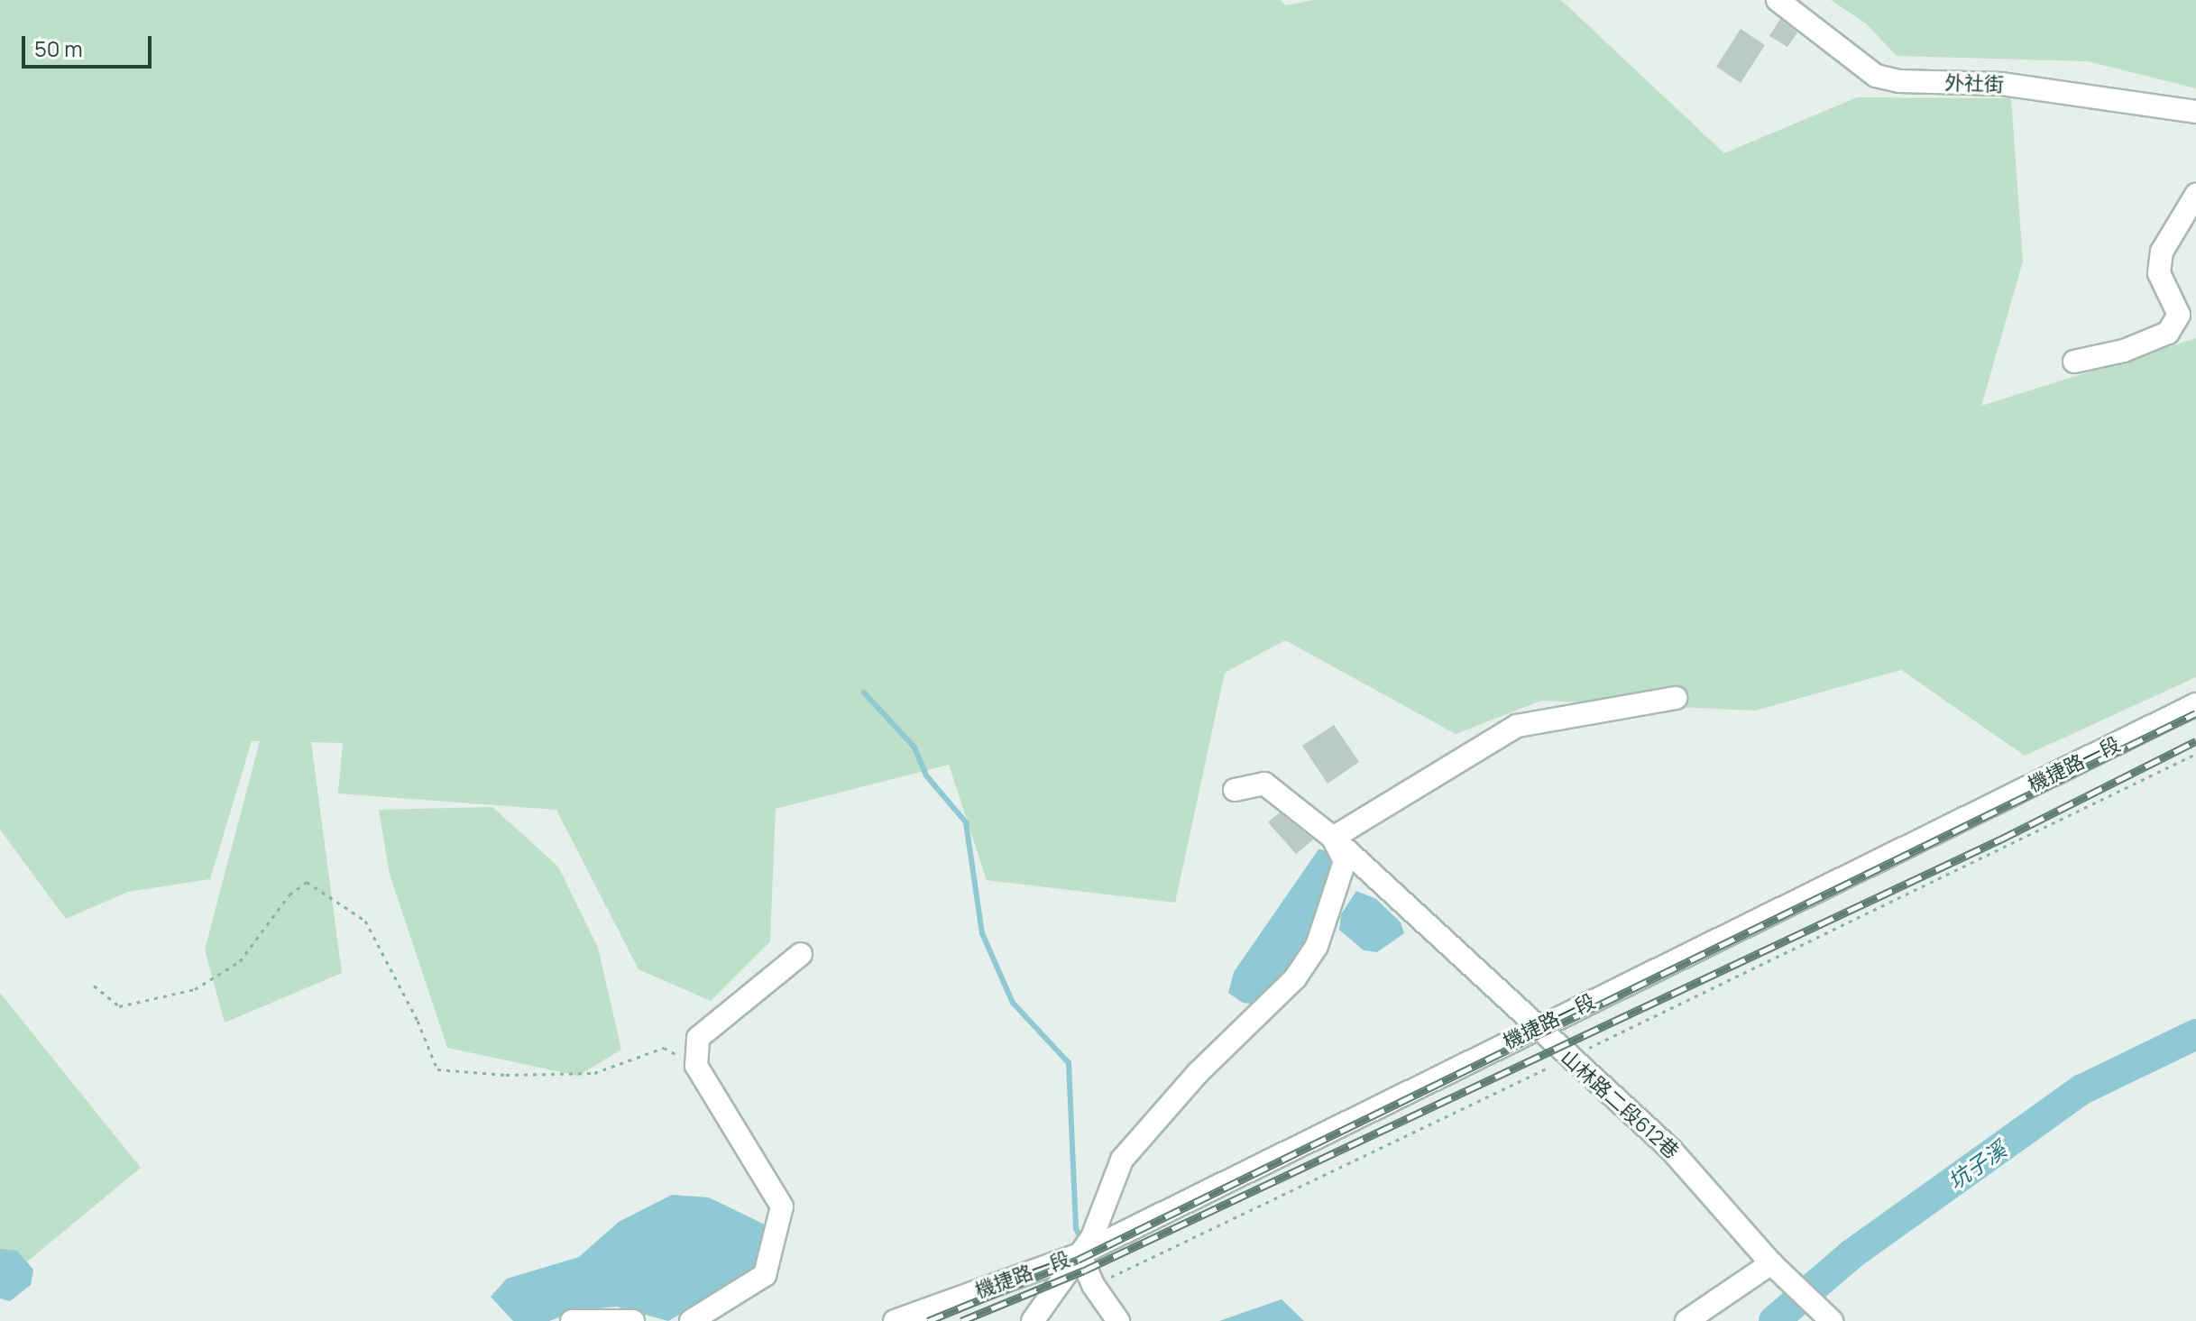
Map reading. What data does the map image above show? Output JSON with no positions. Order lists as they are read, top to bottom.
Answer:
{
  "streets": {
    "street": ["外社街", "機捷路一段", "山林路二段612巷"]
  },
  "crossings": [
    ["機捷路一段", "山林路二段612巷"]
  ],
  "water": ["坑子溪"],
  "scale_bar": "50 m"
}
